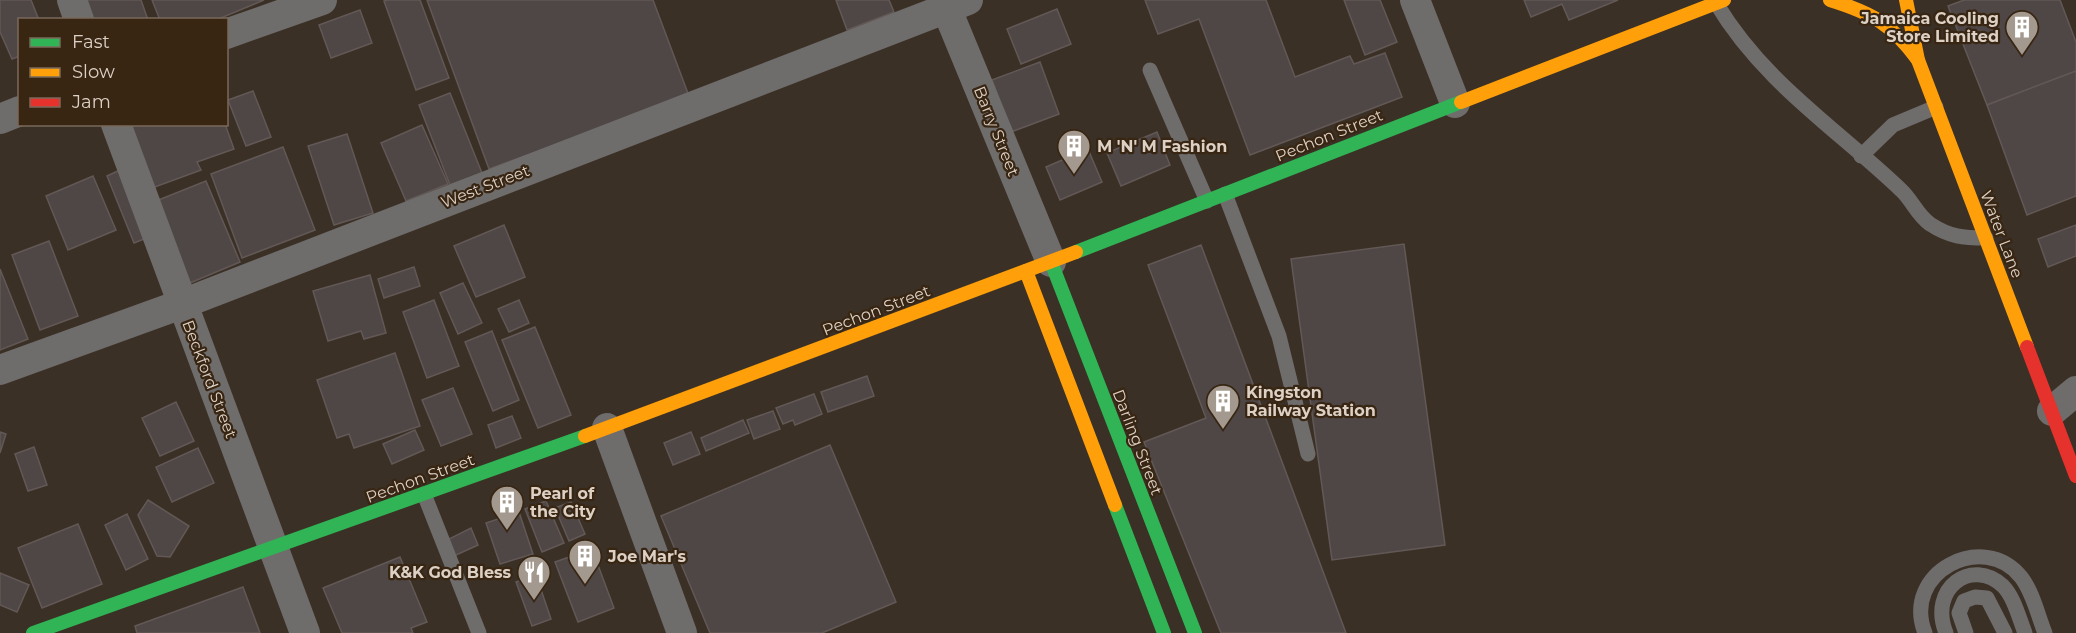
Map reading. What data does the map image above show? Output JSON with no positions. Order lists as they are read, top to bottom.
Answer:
{
  "streets": {
    "main road": ["Pechon Street", "Water Lane", "Darling Street"],
    "street": ["Barry Street", "West Street", "Beckford Street"]
  },
  "crossings": [
    ["Barry Street", "Pechon Street"],
    ["Barry Street", "West Street"],
    ["Barry Street", "Darling Street"],
    ["Pechon Street", "Beckford Street"],
    ["Pechon Street", "Darling Street"],
    ["West Street", "Beckford Street"]
  ],
  "places": {
    "building": [
      "Jamaica Cooling Store Limited",
      "M 'N' M Fashion",
      "Kingston Railway Station",
      "Pearl of the City",
      "Joe Mar's"
    ],
    "restaurant": ["K&K God Bless"]
  },
  "legend": ["Fast", "Slow", "Jam"]
}
